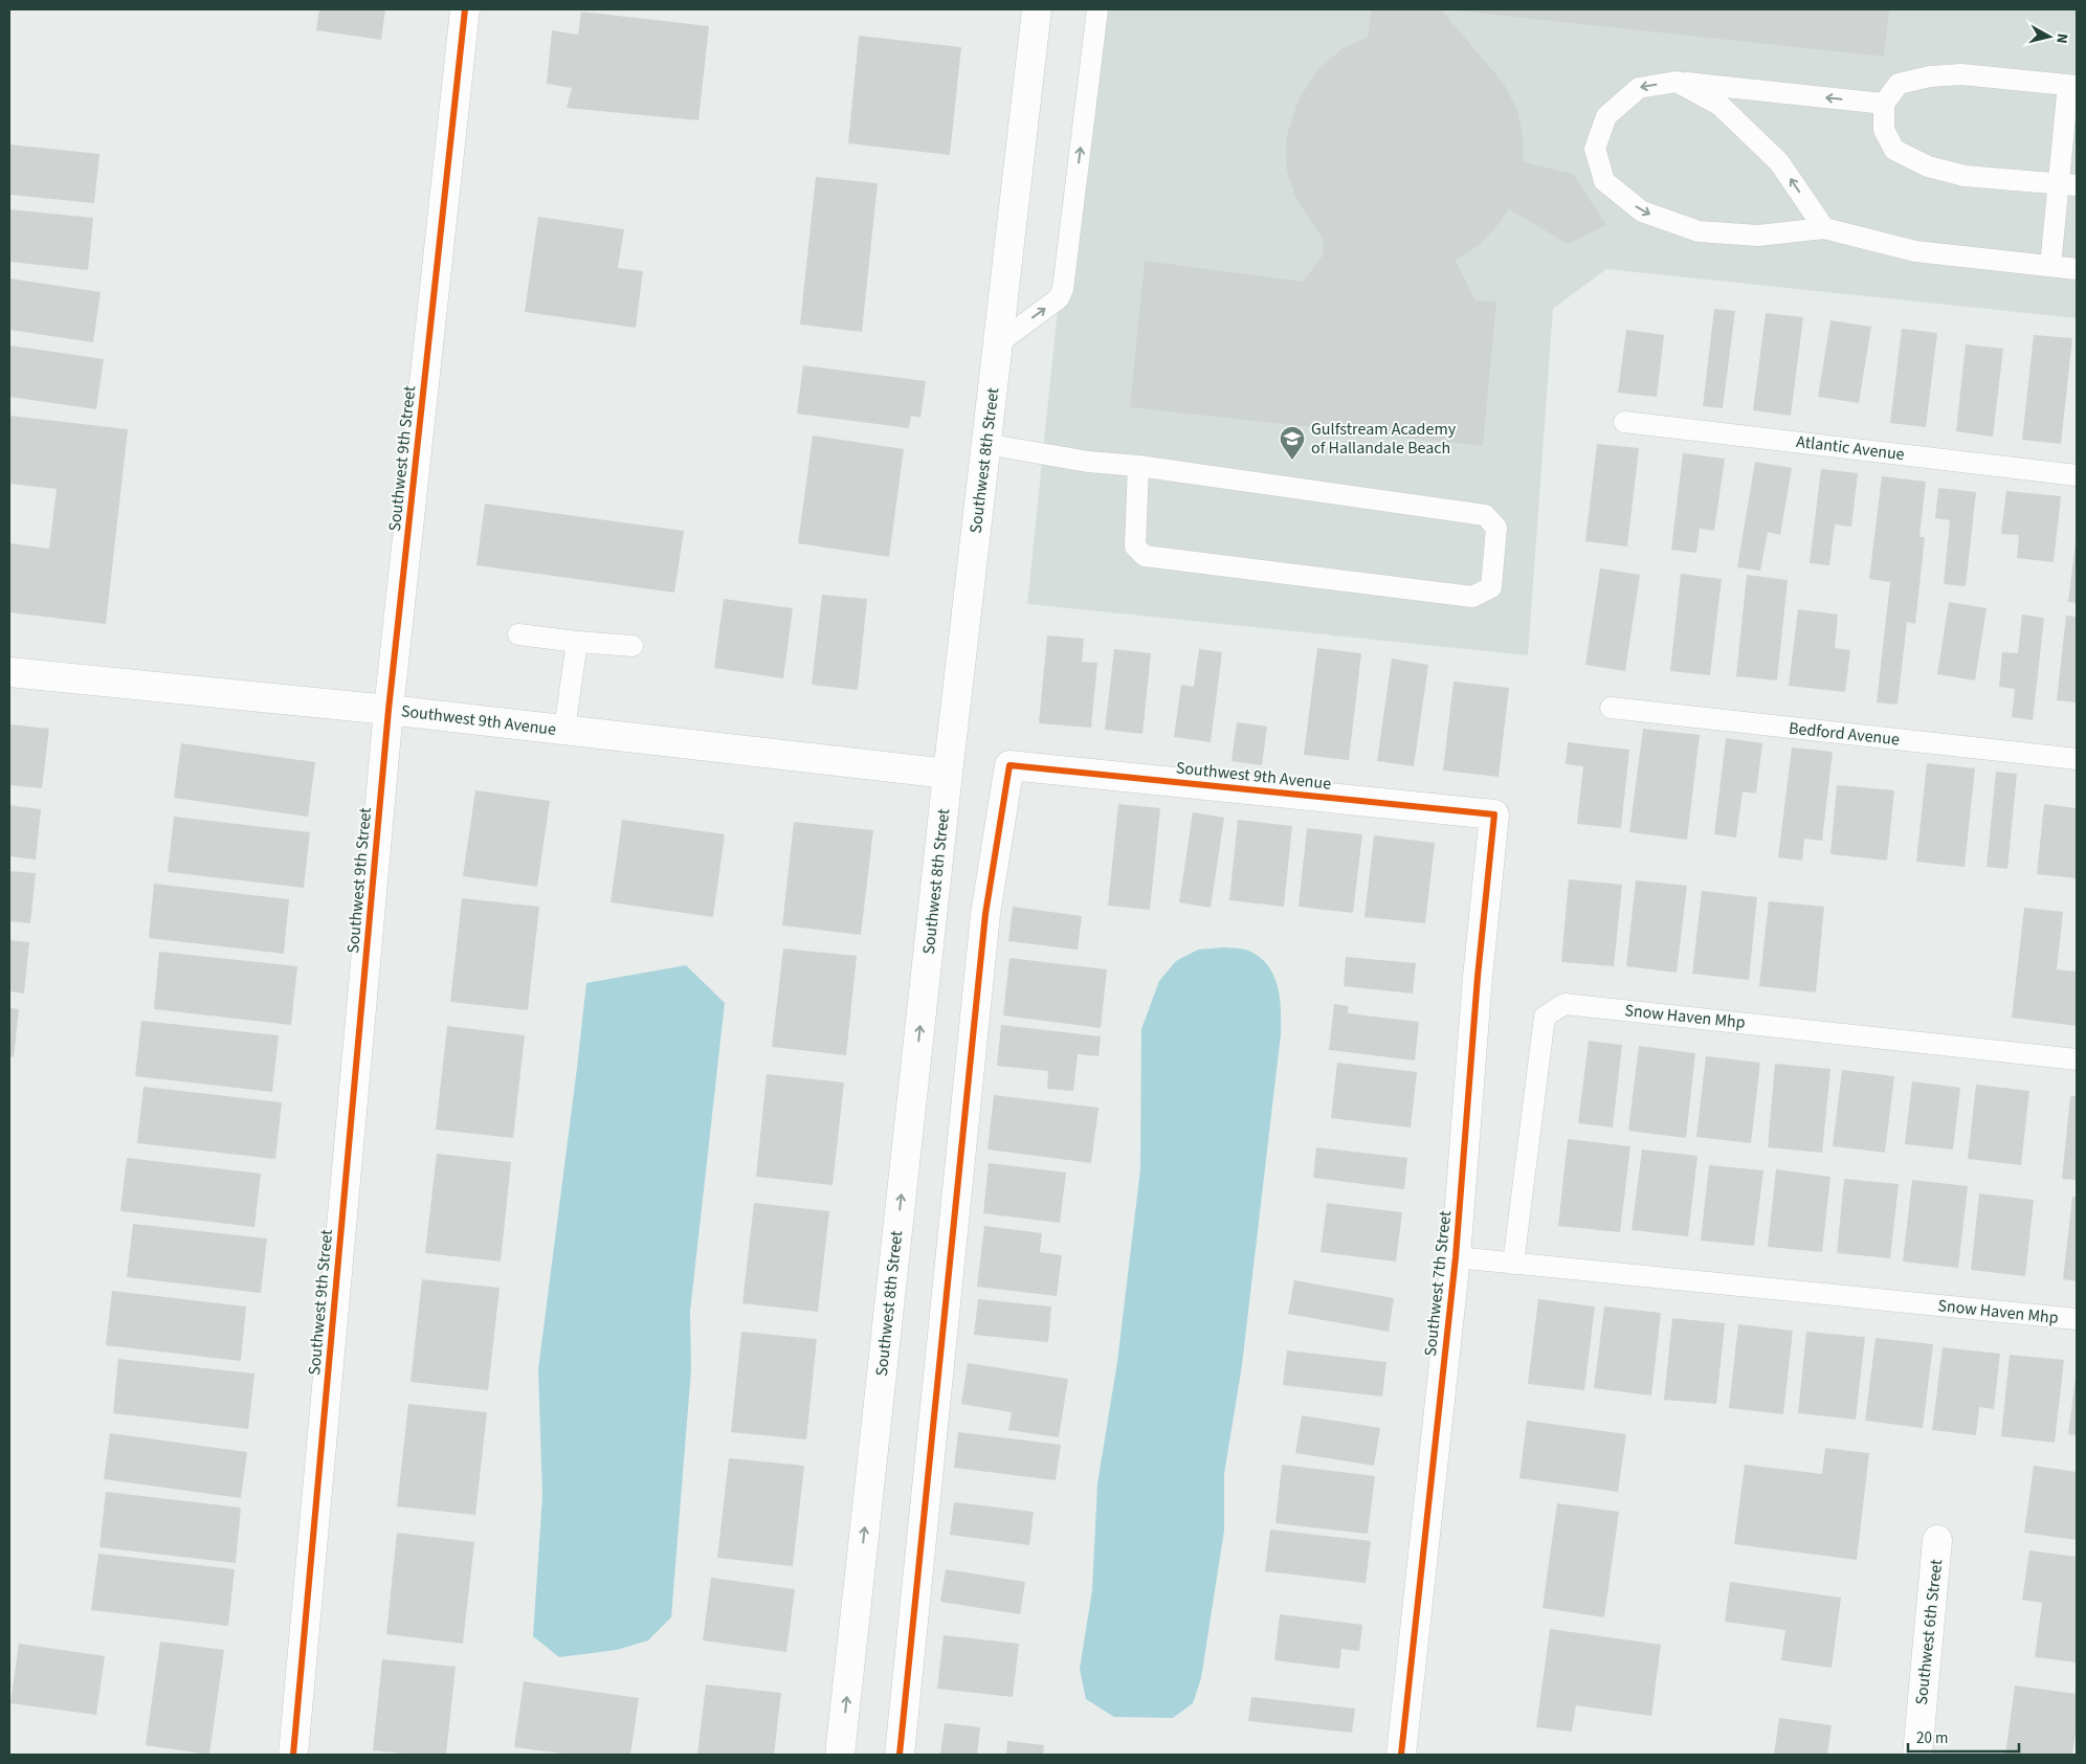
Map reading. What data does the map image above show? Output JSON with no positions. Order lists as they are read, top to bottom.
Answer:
{
  "streets": {
    "street": [
      "Southwest 9th Street",
      "Southwest 8th Street",
      "Southwest 9th Avenue",
      "Southwest 7th Street",
      "Southwest 6th Street"
    ],
    "lane": ["Atlantic Avenue", "Bedford Avenue", "Snow Haven Mhp"]
  },
  "crossings": [
    ["Southwest 9th Street", "Southwest 9th Avenue"],
    ["Southwest 8th Street", "Southwest 9th Avenue"],
    ["Southwest 9th Avenue", "Southwest 7th Street"],
    ["Snow Haven Mhp", "Southwest 7th Street"]
  ],
  "one_way": ["Southwest 8th Street"],
  "places": {
    "school or university": ["Gulfstream Academy of Hallandale Beach"]
  },
  "scale_bar": "20 m",
  "north": "right"
}
